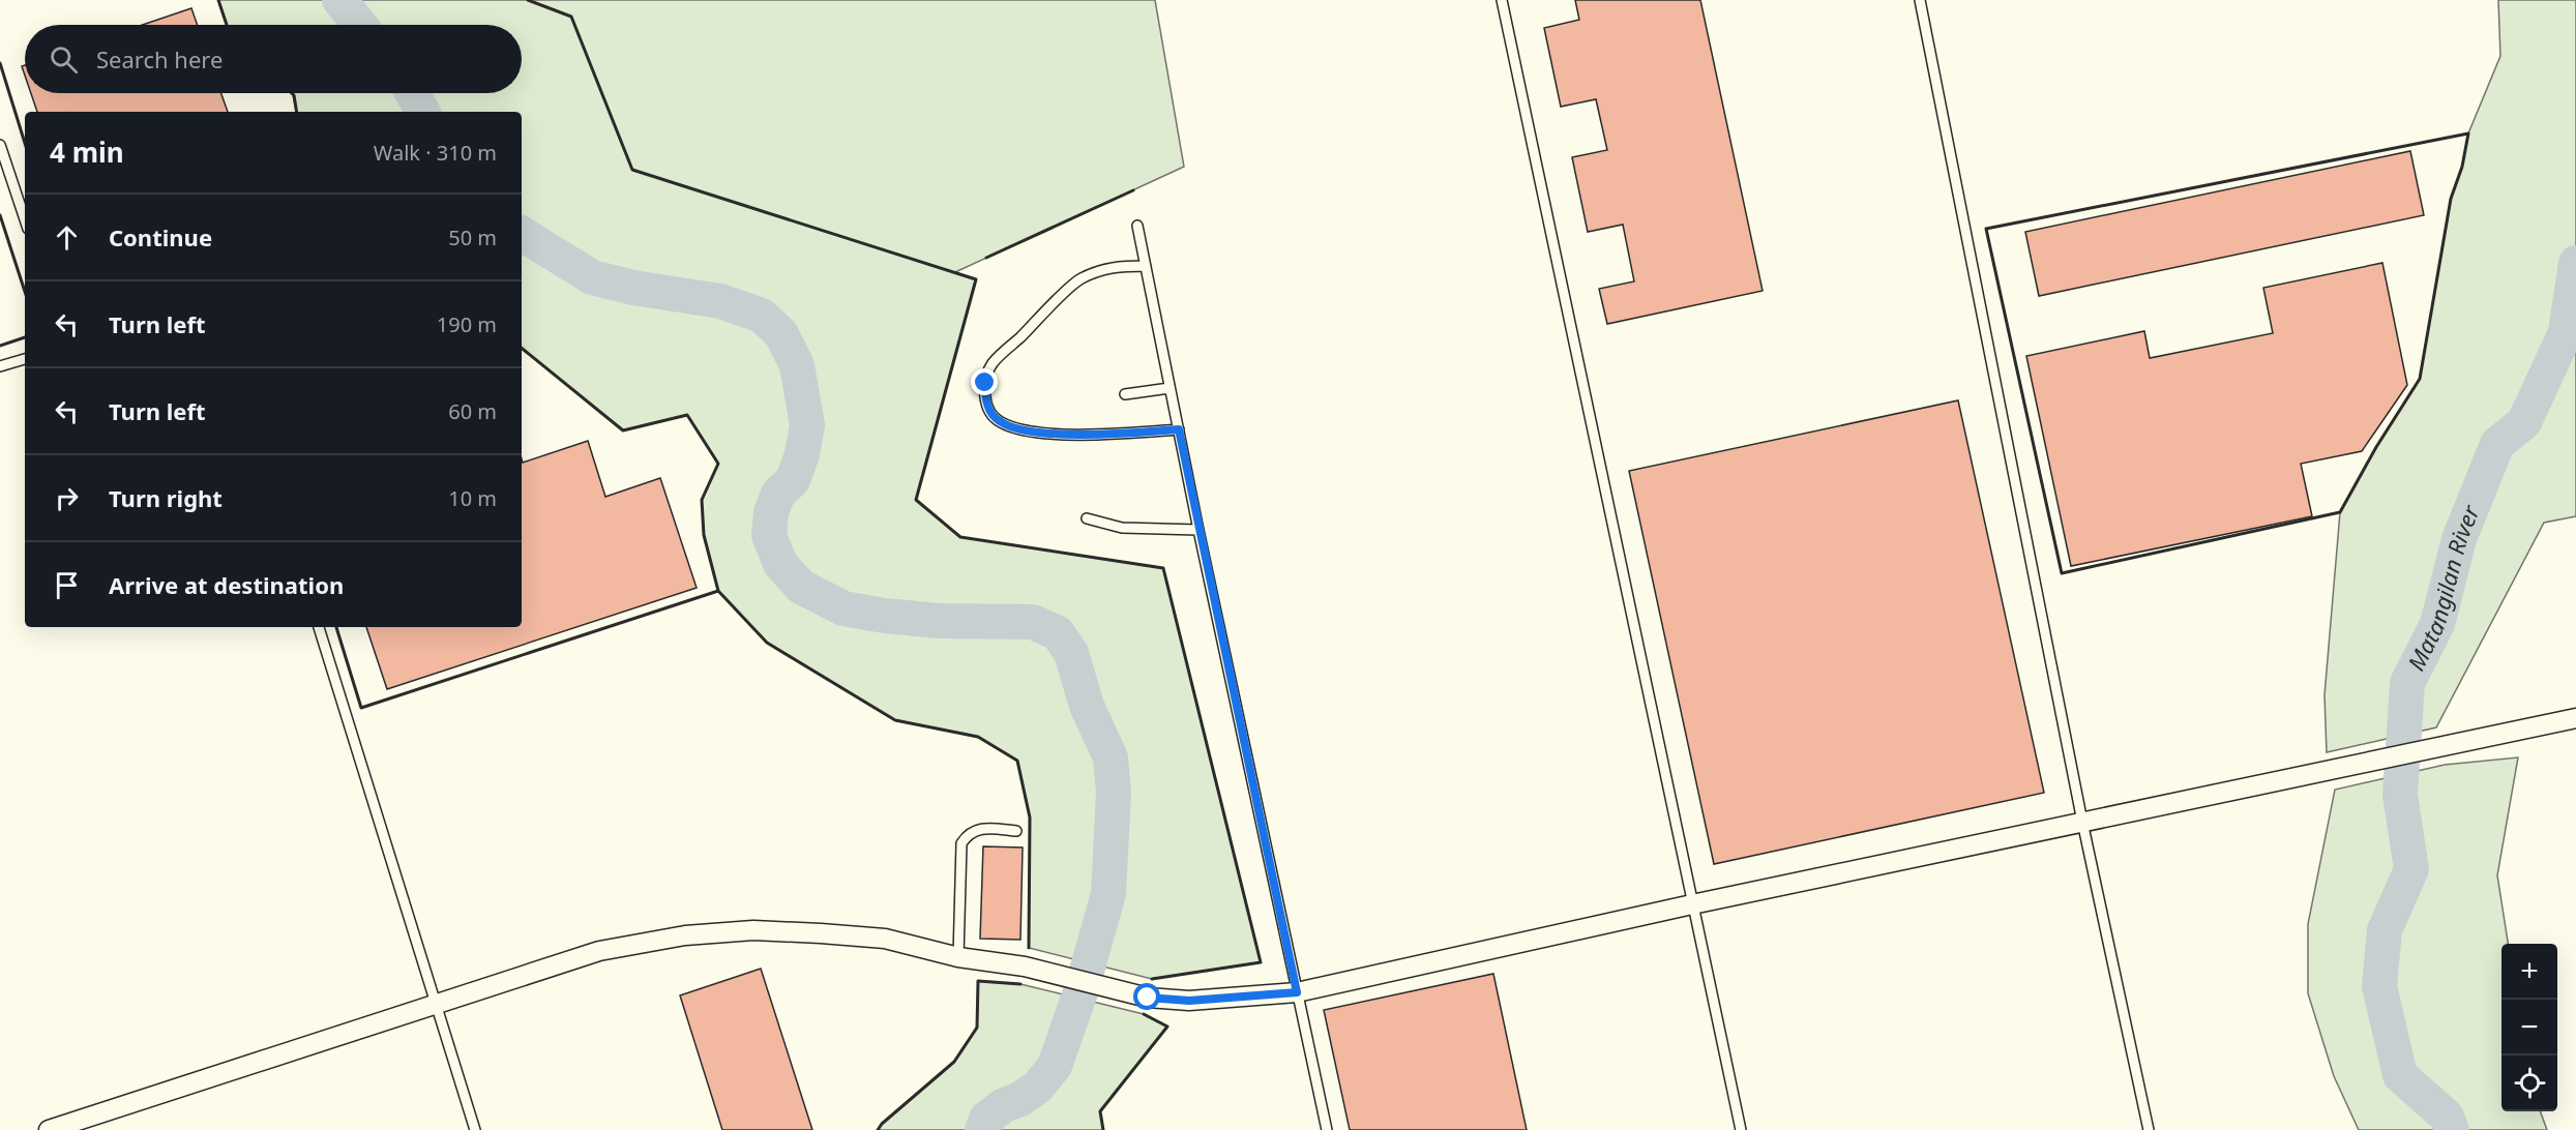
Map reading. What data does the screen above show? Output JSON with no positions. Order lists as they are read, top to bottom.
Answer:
{
  "water": ["Matangilan River"],
  "page": {
    "search": "Search here",
    "heading": ["4 min", "Walk · 310 m"],
    "list": [
      ["Continue", "50 m"],
      ["Turn left", "190 m"],
      ["Turn left", "60 m"],
      ["Turn right", "10 m"],
      "Arrive at destination"
    ],
    "map_buttons": ["+", "−"]
  }
}
